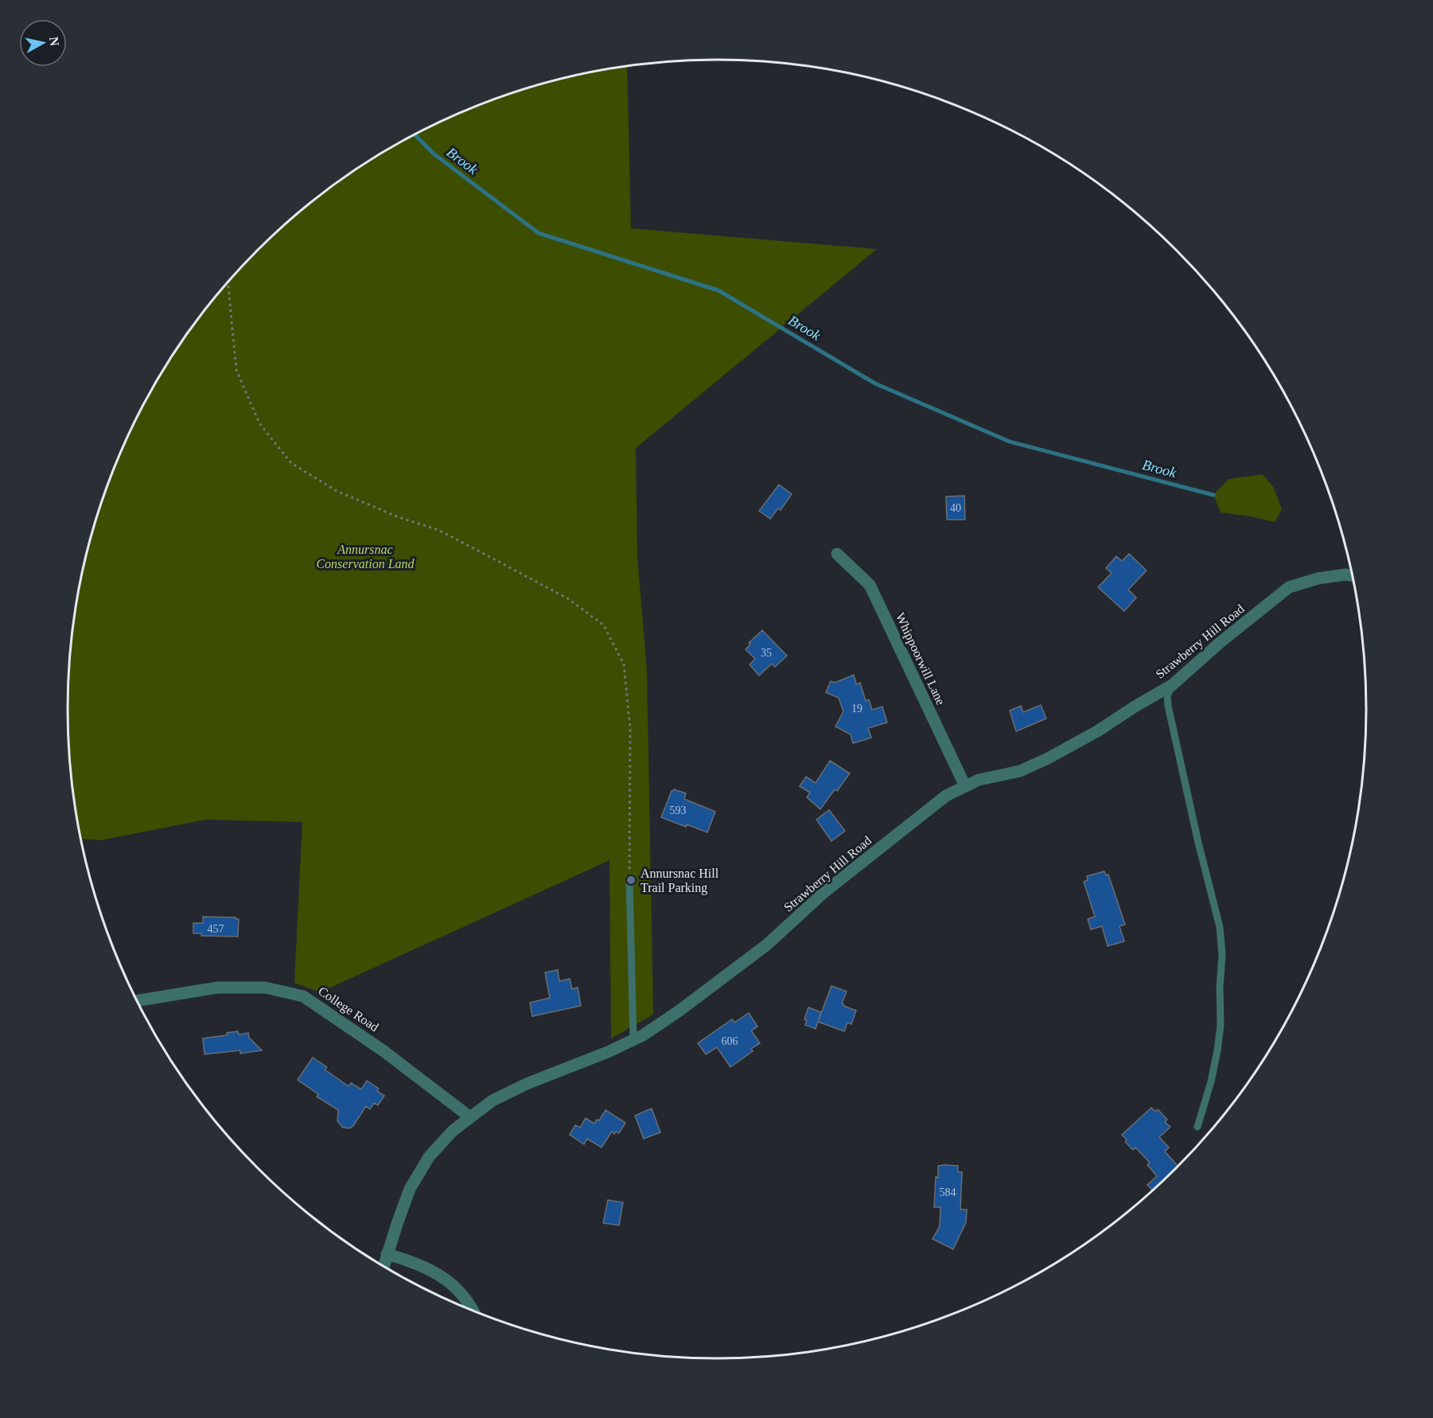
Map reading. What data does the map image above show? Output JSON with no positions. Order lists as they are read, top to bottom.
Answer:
{
  "streets": {
    "street": ["Strawberry Hill Road", "Whippoorwill Lane", "College Road"]
  },
  "crossings": [
    ["Strawberry Hill Road", "Whippoorwill Lane"],
    ["Strawberry Hill Road", "College Road"]
  ],
  "water": ["Brook"],
  "parks": ["Annursnac Conservation Land"],
  "places": ["Annursnac Hill Trail Parking"],
  "house_numbers": [
    "40",
    "35",
    "19",
    "593",
    "457",
    "606",
    "584"
  ],
  "north": "right"
}
